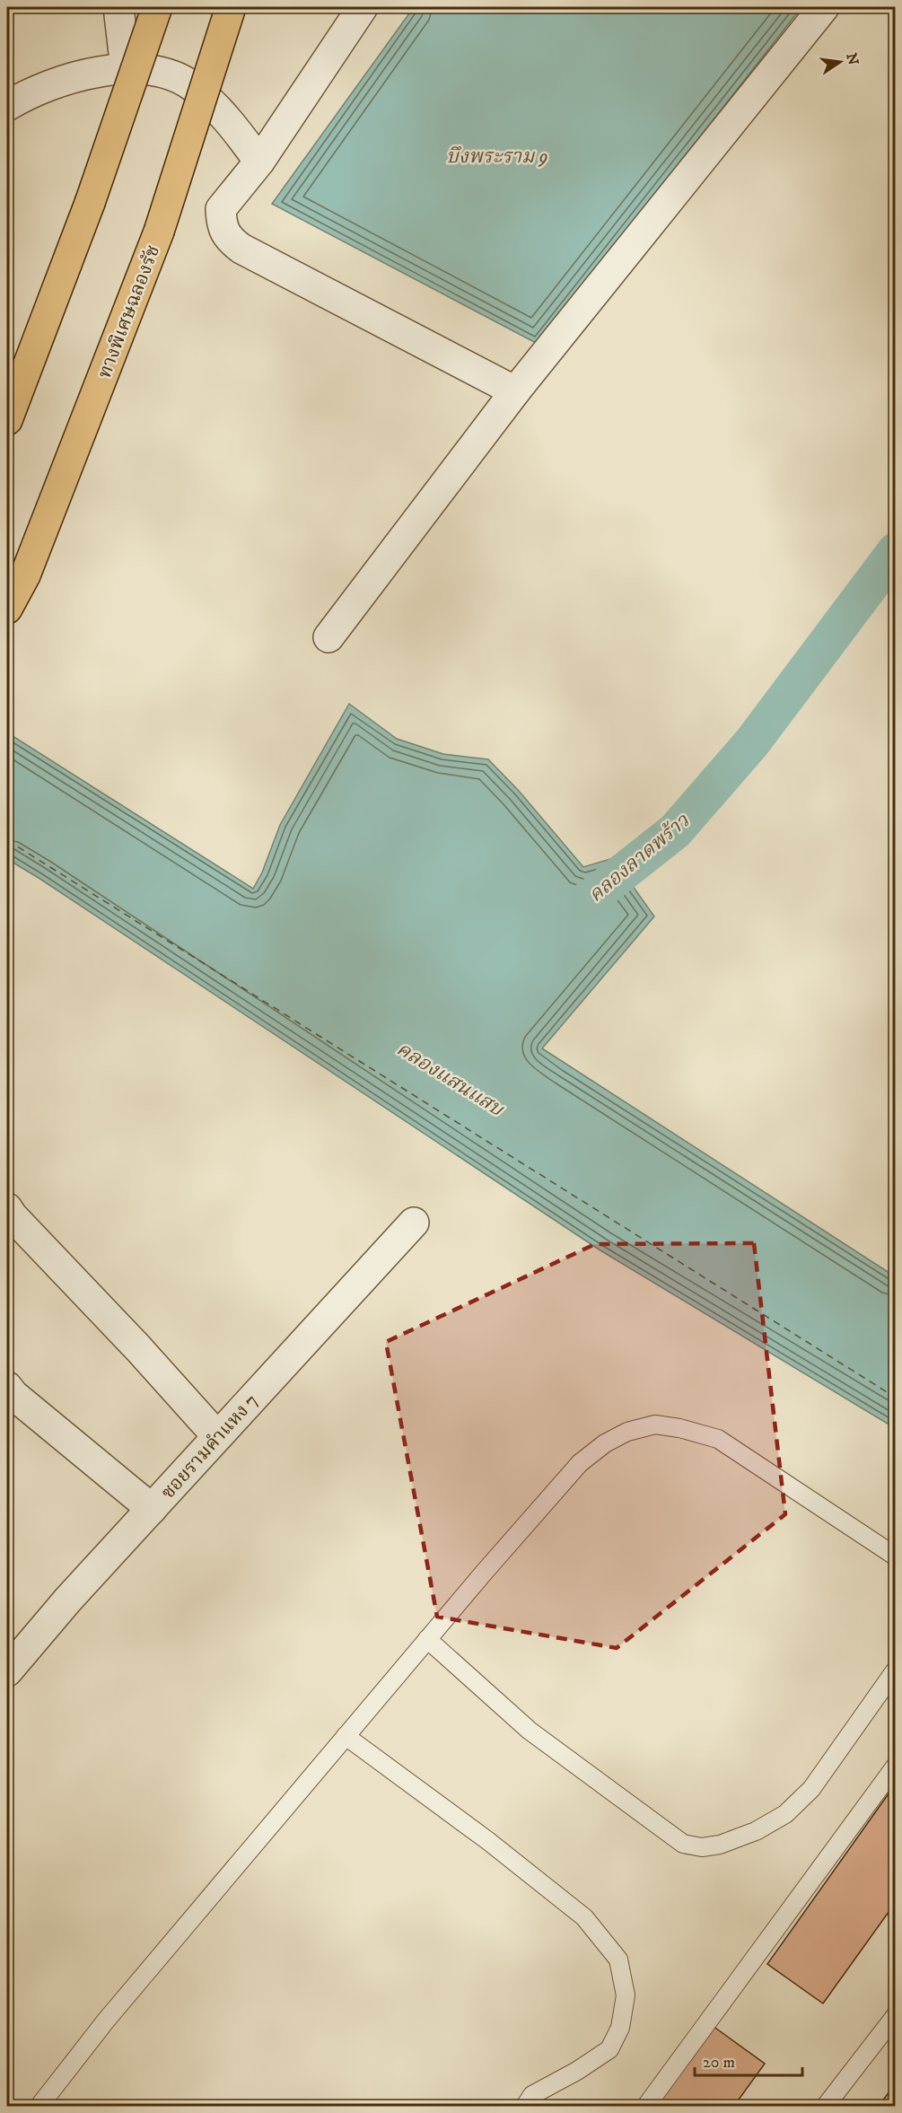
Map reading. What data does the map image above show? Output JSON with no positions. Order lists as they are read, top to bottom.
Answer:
{
  "streets": {
    "highway": ["ทางพิเศษฉลองรัช"],
    "street": ["ซอยรามคำแหง 7"]
  },
  "water": ["บึงพระราม 9", "คลองลาดพร้าว", "คลองแสนแสบ"],
  "scale_bar": "20 m",
  "north": "right"
}
